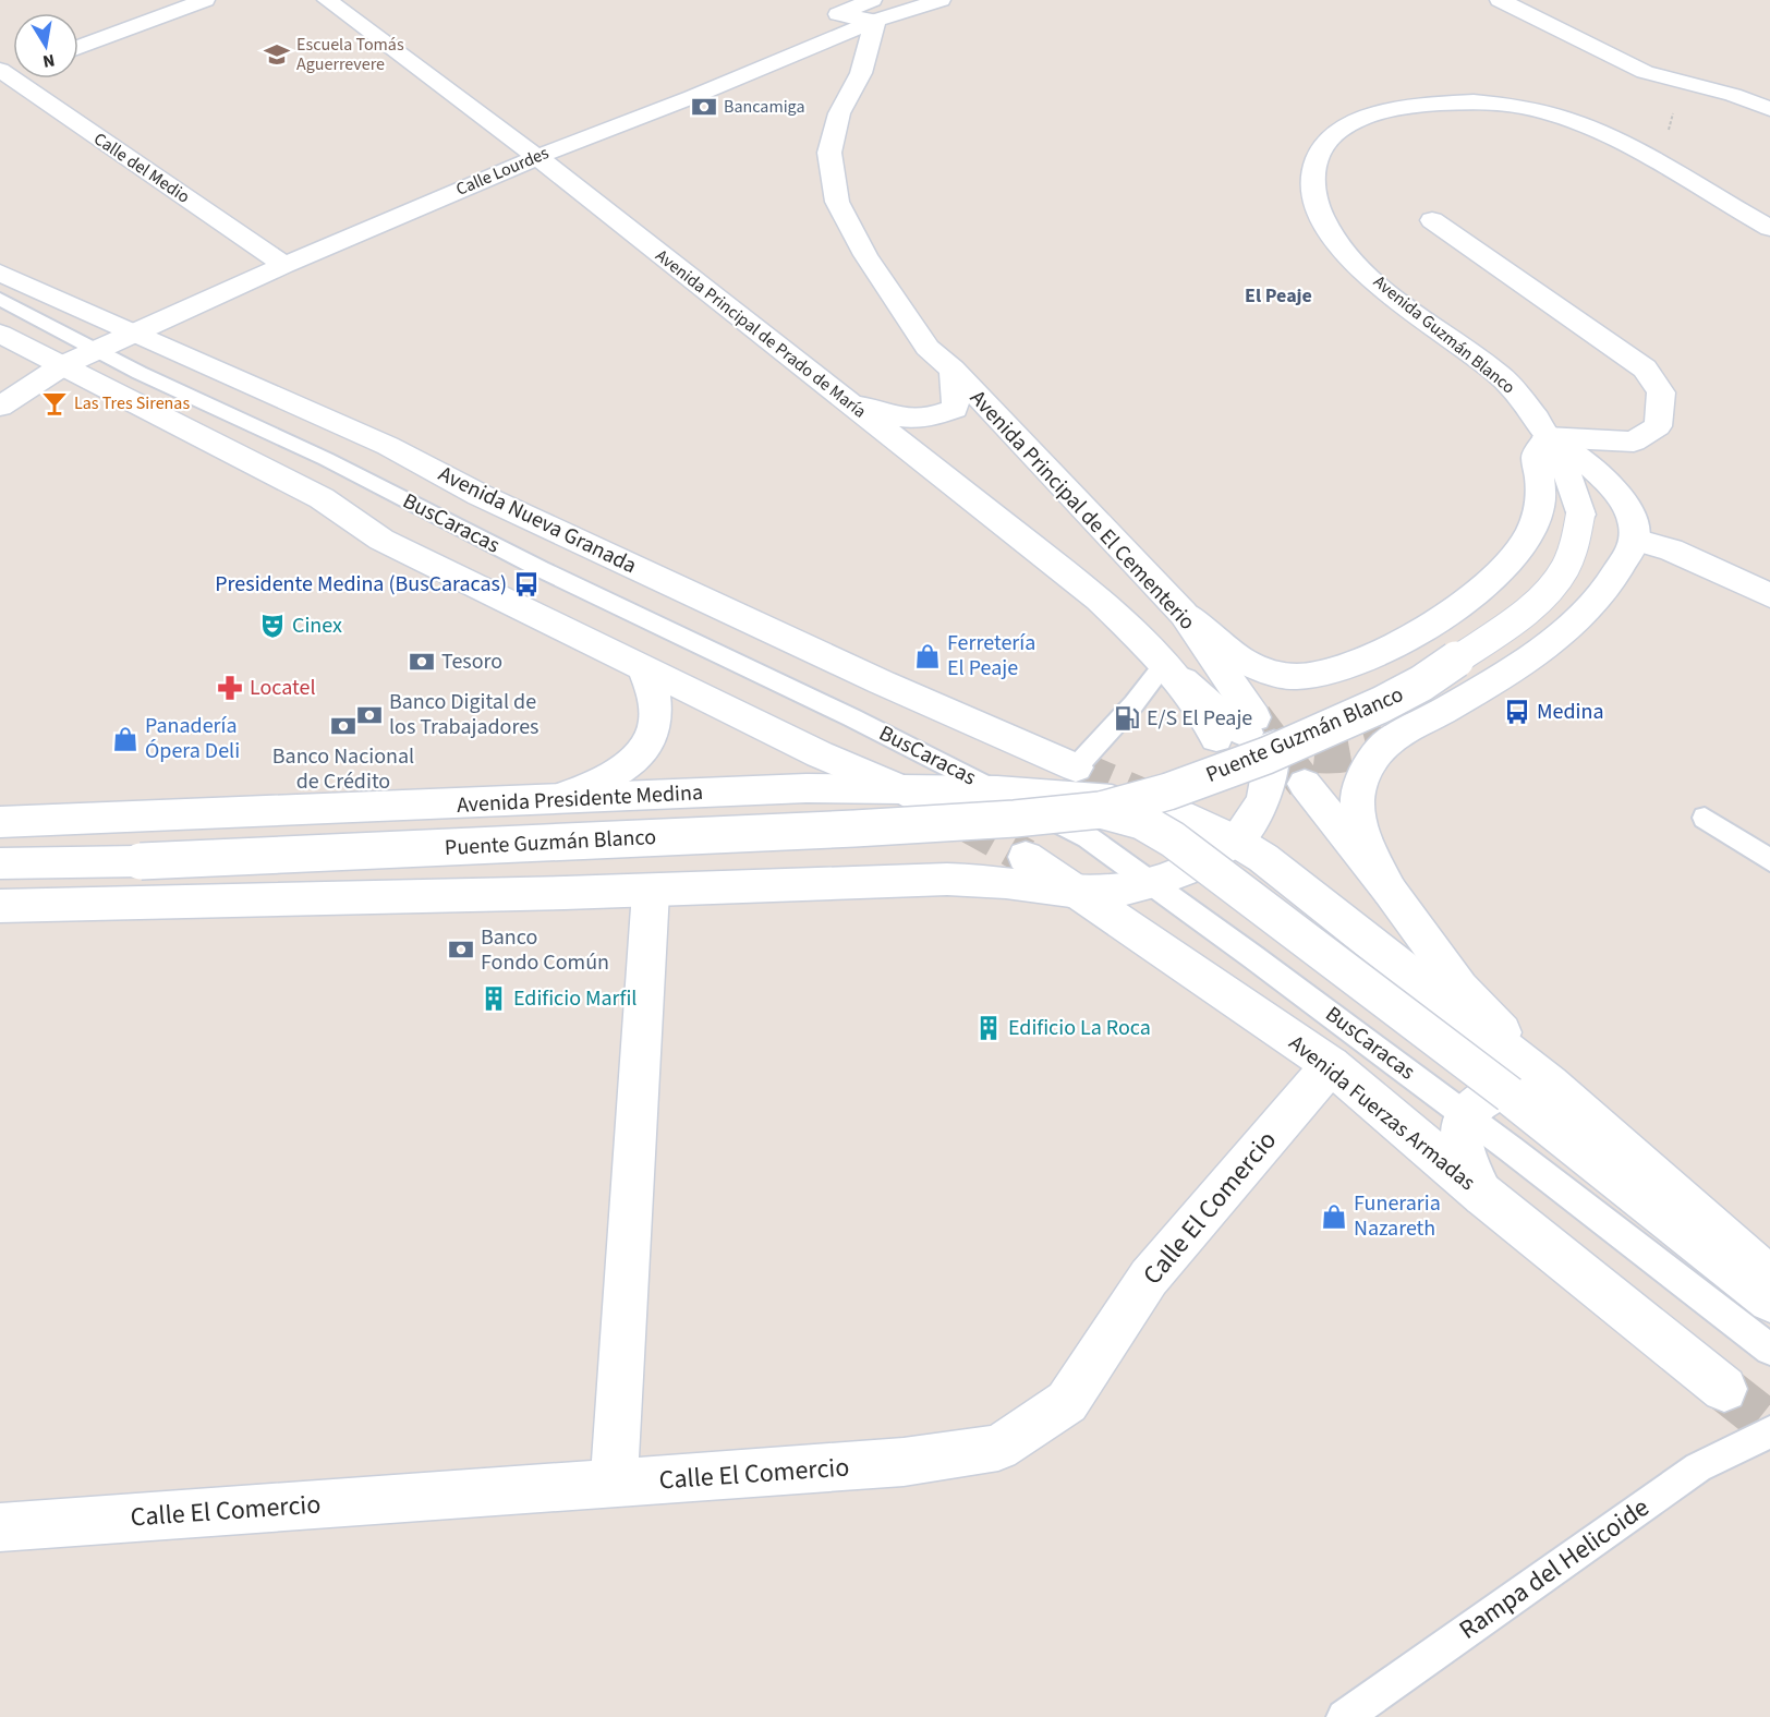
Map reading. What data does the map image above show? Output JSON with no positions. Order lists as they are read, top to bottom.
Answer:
{
  "streets": {
    "street": [
      "Calle del Medio",
      "Calle Lourdes",
      "Avenida Principal de Prado de María",
      "Avenida Guzmán Blanco",
      "Avenida Principal de El Cementerio",
      "Avenida Nueva Granada",
      "Puente Guzmán Blanco",
      "Avenida Presidente Medina",
      "Avenida Fuerzas Armadas",
      "Calle El Comercio"
    ],
    "lane": ["BusCaracas", "Rampa del Helicoide"]
  },
  "crossings": [
    ["Calle del Medio", "Calle Lourdes"],
    ["Calle Lourdes", "Avenida Principal de Prado de María"],
    ["Calle Lourdes", "Avenida Principal de El Cementerio"],
    ["Calle Lourdes", "Avenida Nueva Granada"],
    ["Calle Lourdes", "BusCaracas"],
    ["Avenida Principal de Prado de María", "Avenida Principal de El Cementerio"],
    ["Avenida Guzmán Blanco", "Puente Guzmán Blanco"],
    ["BusCaracas", "Avenida Presidente Medina"],
    ["Avenida Fuerzas Armadas", "Calle El Comercio"]
  ],
  "districts": ["El Peaje"],
  "places": {
    "school or university": ["Escuela Tomás Aguerrevere"],
    "bank": [
      "Bancamiga",
      "Tesoro",
      "Banco Digital de los Trabajadores",
      "Banco Nacional de Crédito",
      "Banco Fondo Común"
    ],
    "bar": ["Las Tres Sirenas"],
    "bus stop": ["Presidente Medina (BusCaracas)", "Medina"],
    "theatre": ["Cinex"],
    "shop": ["Ferretería El Peaje", "Panadería Ópera Deli", "Funeraria Nazareth"],
    "pharmacy": ["Locatel"],
    "fuel station": ["E/S El Peaje"],
    "building": ["Edificio Marfil", "Edificio La Roca"]
  },
  "north": "bottom"
}
